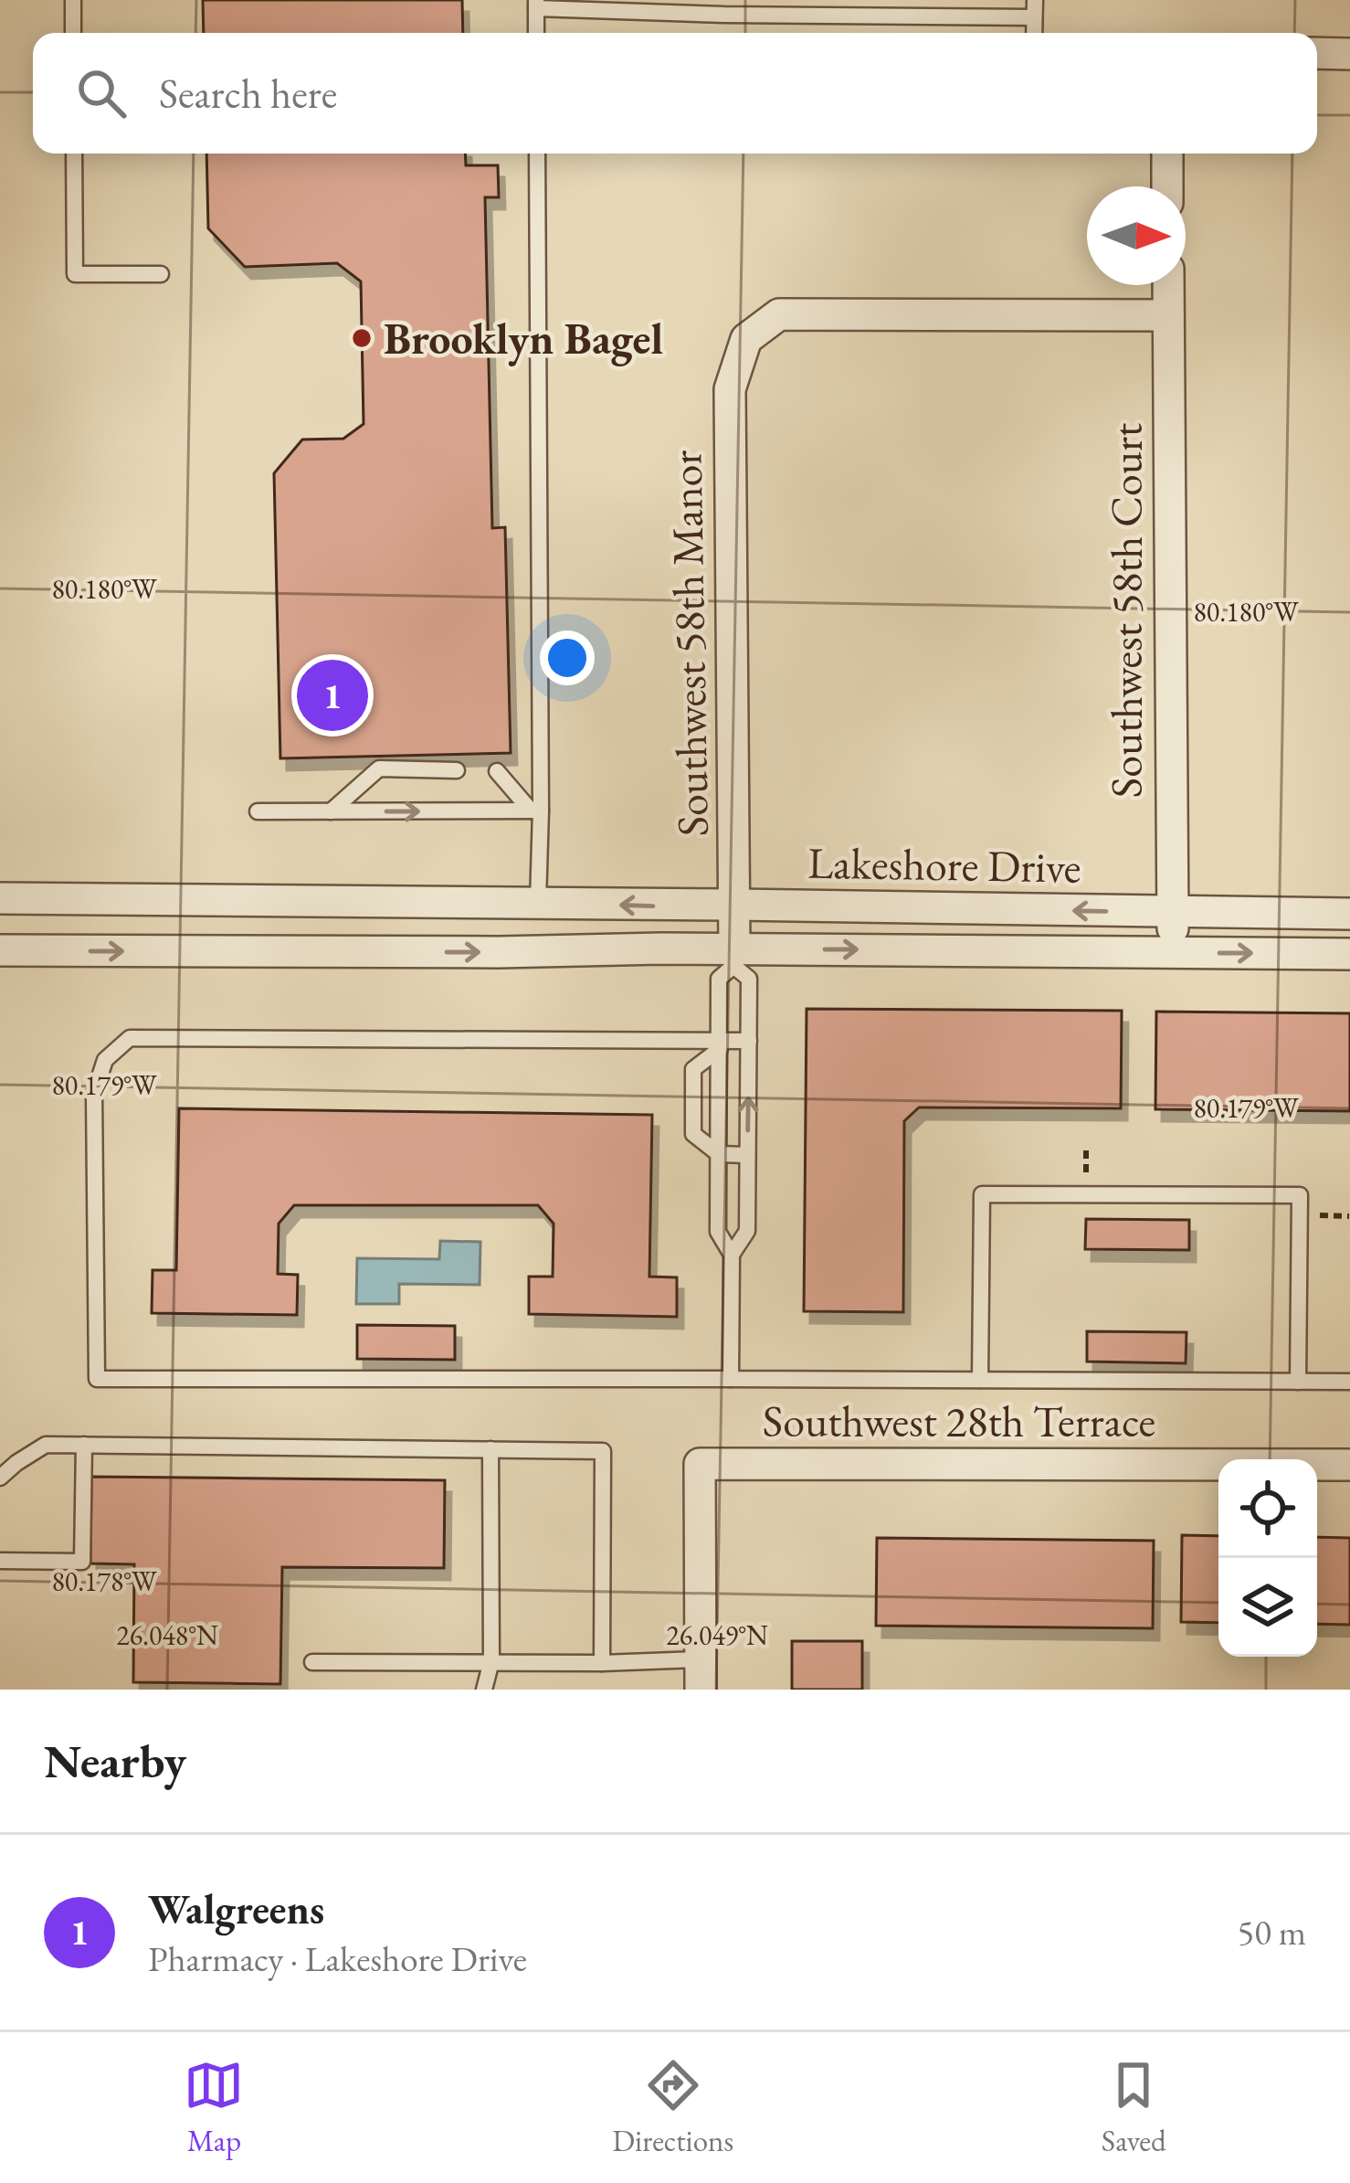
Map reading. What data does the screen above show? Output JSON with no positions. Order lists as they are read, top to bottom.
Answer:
{
  "streets": {
    "street": [
      "Southwest 58th Court",
      "Southwest 58th Manor",
      "Lakeshore Drive",
      "Southwest 28th Terrace"
    ]
  },
  "crossings": [
    ["Southwest 58th Court", "Southwest 58th Manor"],
    ["Southwest 58th Court", "Lakeshore Drive"],
    ["Southwest 58th Manor", "Lakeshore Drive"]
  ],
  "places": ["Brooklyn Bagel"],
  "north": "right",
  "page": {
    "search": "Search here",
    "pins": "1",
    "heading": "Nearby",
    "list": [
      {
        "mark": "1",
        "name": "Walgreens",
        "note": "Pharmacy · Lakeshore Drive",
        "value": "50 m"
      }
    ],
    "nav": ["Map", "Directions", "Saved"]
  },
  "coordinates": [
    "80.180°W",
    "80.179°W",
    "80.178°W",
    "26.048°N",
    "26.049°N"
  ]
}
